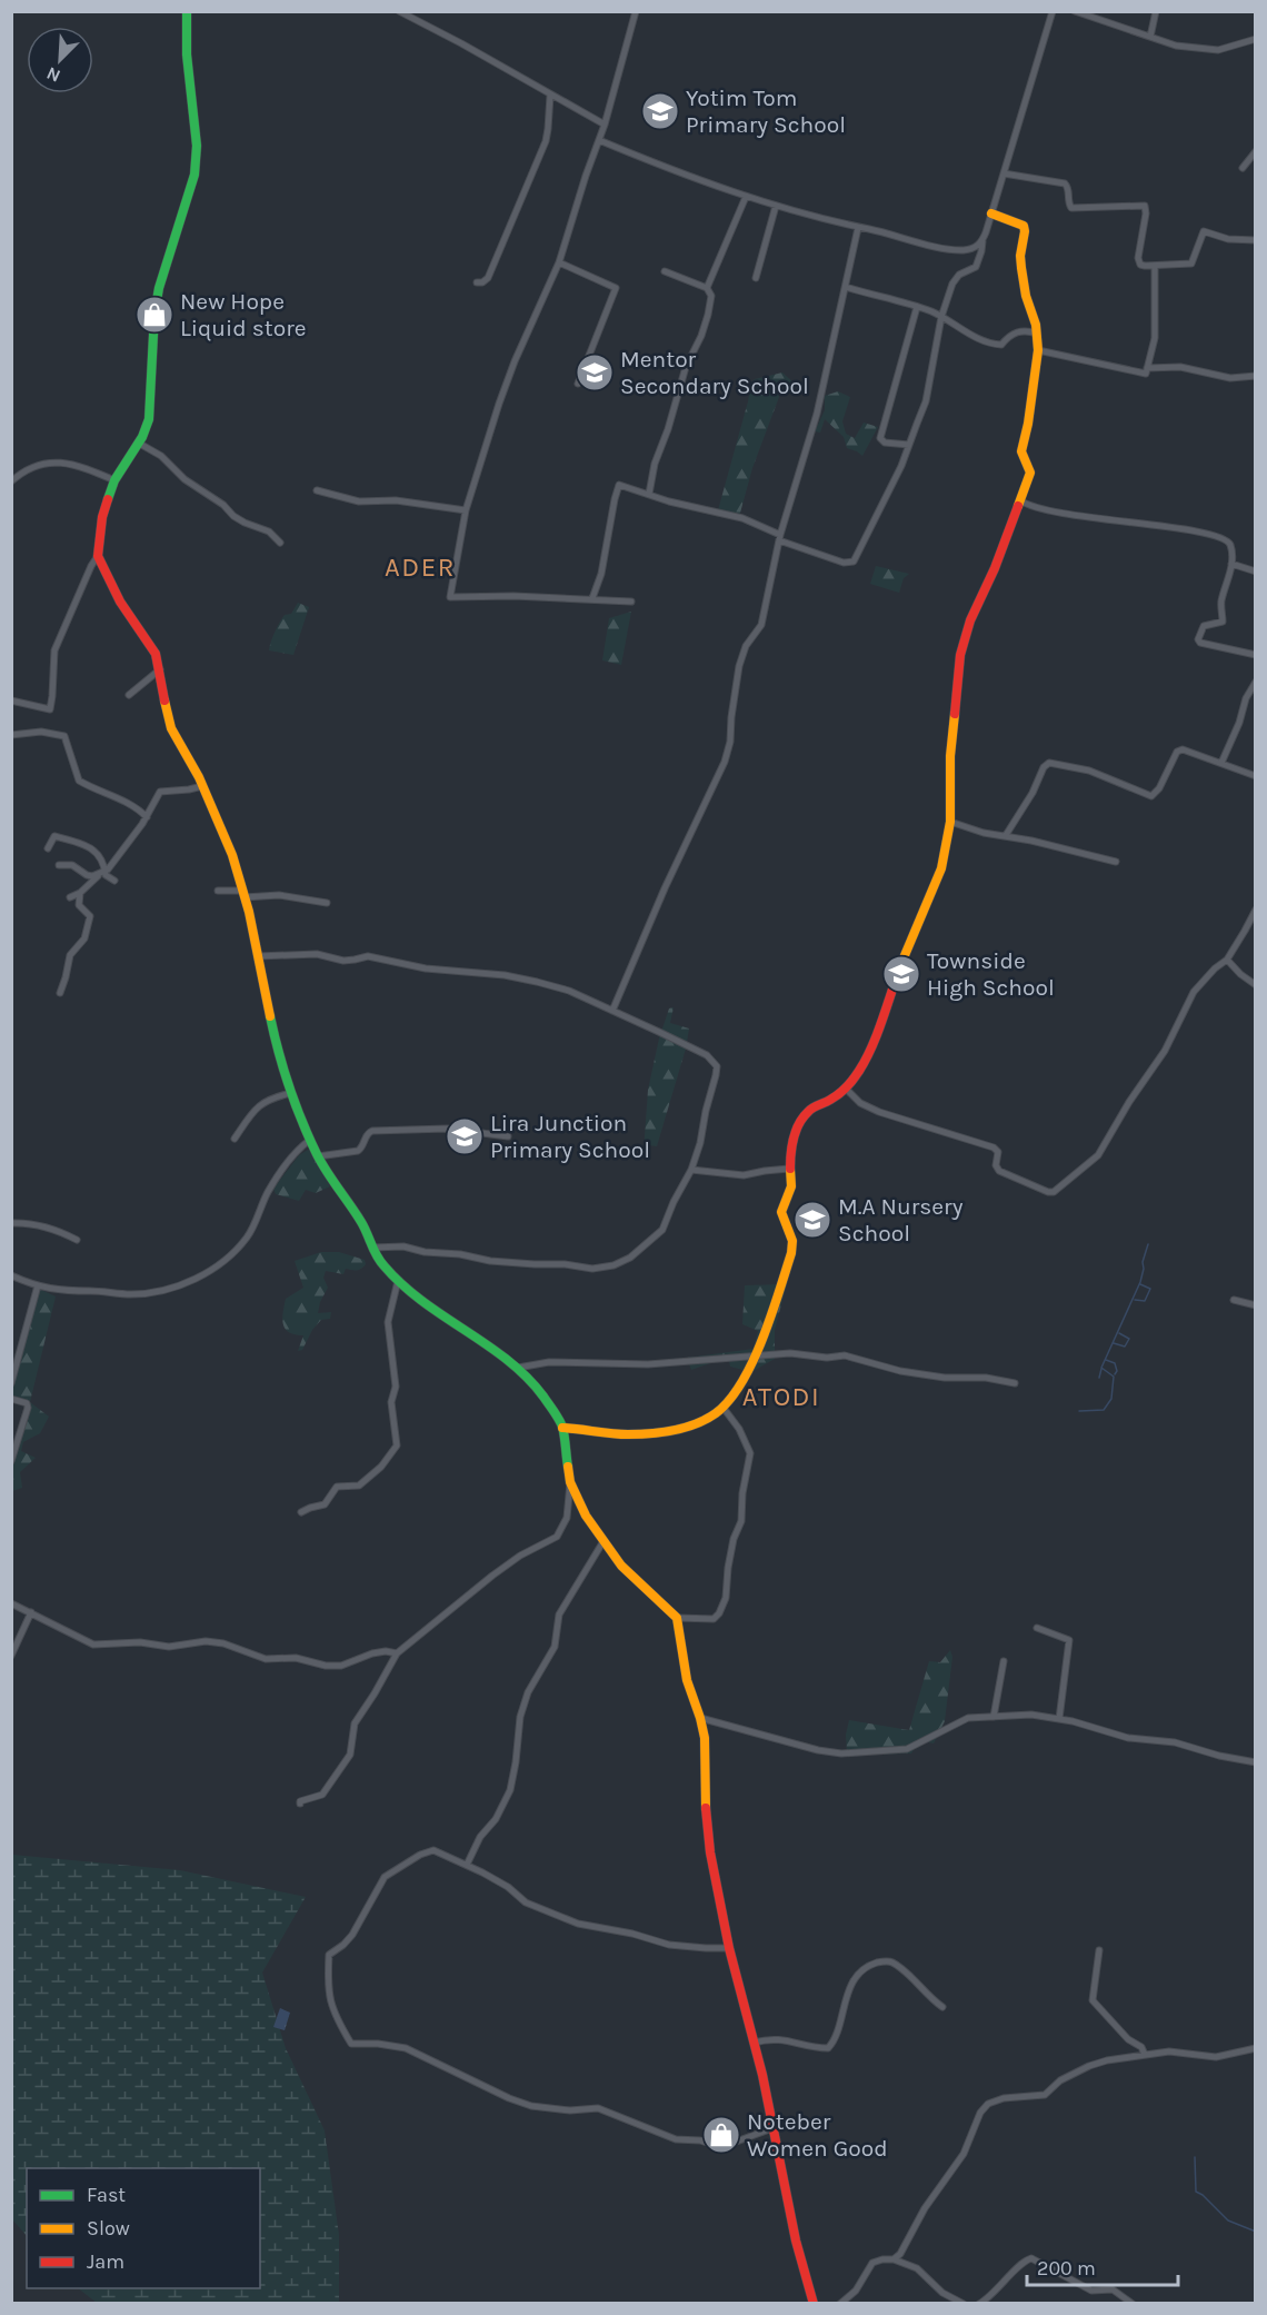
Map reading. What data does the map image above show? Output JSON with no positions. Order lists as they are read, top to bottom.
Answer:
{
  "districts": ["ADER", "ATODI"],
  "places": {
    "school or university": [
      "Yotim Tom Primary School",
      "Mentor Secondary School",
      "Townside High School",
      "Lira Junction Primary School",
      "M.A Nursery School"
    ],
    "shop": ["New Hope Liquid store", "Noteber Women Good"]
  },
  "legend": ["Fast", "Slow", "Jam"],
  "scale_bar": "200 m",
  "north": "bottom left"
}
